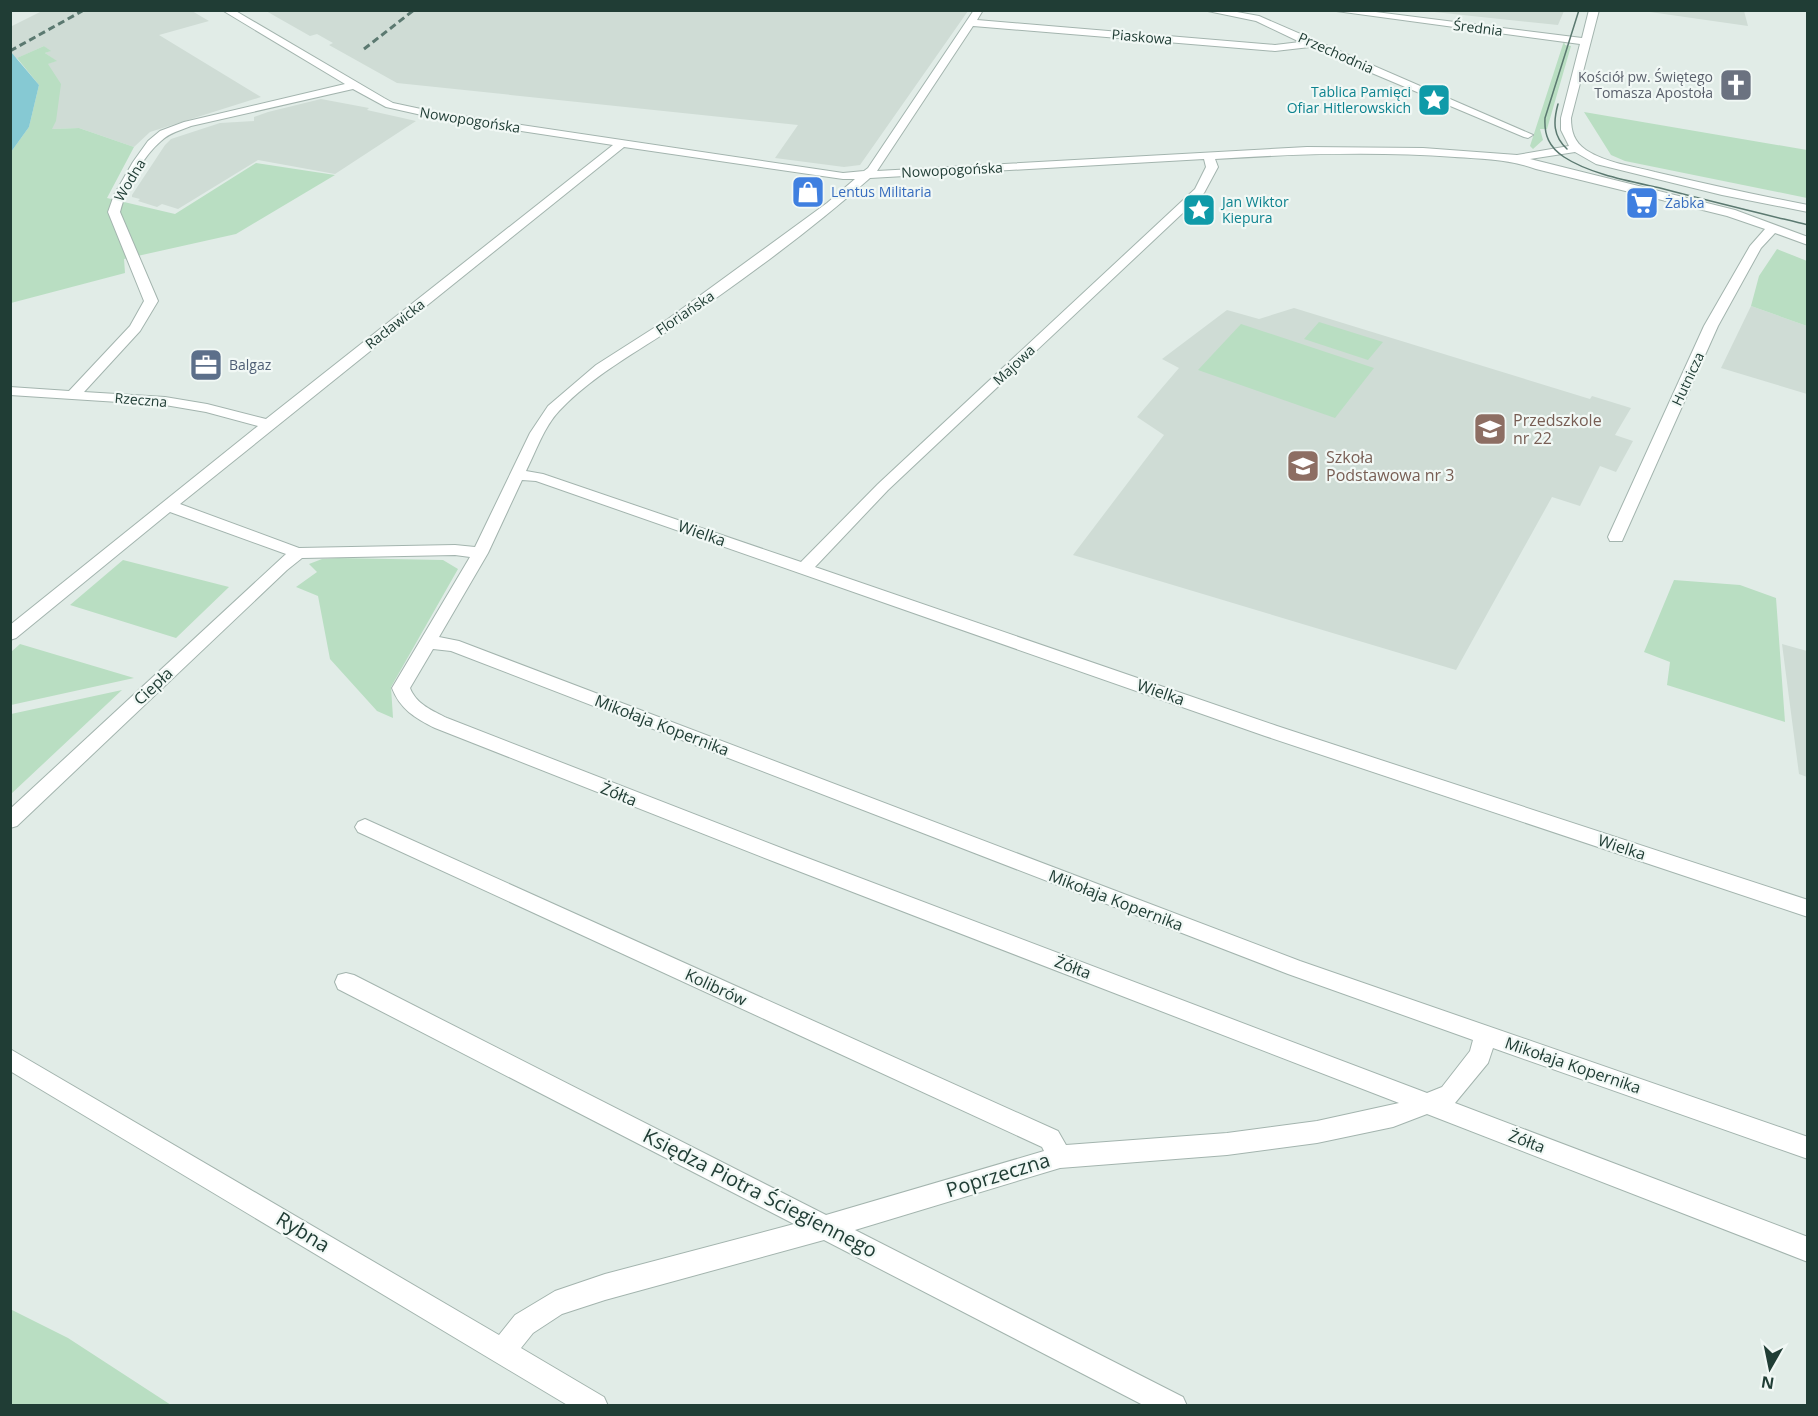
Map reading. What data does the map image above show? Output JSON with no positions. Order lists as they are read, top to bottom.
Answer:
{
  "streets": {
    "street": [
      "Średnia",
      "Piaskowa",
      "Przechodnia",
      "Nowopogońska",
      "Wodna",
      "Floriańska",
      "Racławicka",
      "Majowa",
      "Hutnicza",
      "Rzeczna",
      "Wielka",
      "Ciepła",
      "Mikołaja Kopernika",
      "Żółta",
      "Kolibrów",
      "Poprzeczna",
      "Księdza Piotra Ściegiennego",
      "Rybna"
    ]
  },
  "crossings": [
    ["Piaskowa", "Przechodnia"],
    ["Piaskowa", "Floriańska"],
    ["Nowopogońska", "Wodna"],
    ["Nowopogońska", "Floriańska"],
    ["Nowopogońska", "Racławicka"],
    ["Nowopogońska", "Majowa"],
    ["Wodna", "Rzeczna"],
    ["Floriańska", "Wielka"],
    ["Floriańska", "Mikołaja Kopernika"],
    ["Floriańska", "Żółta"],
    ["Racławicka", "Rzeczna"],
    ["Majowa", "Wielka"],
    ["Mikołaja Kopernika", "Żółta"],
    ["Mikołaja Kopernika", "Poprzeczna"],
    ["Żółta", "Poprzeczna"],
    ["Kolibrów", "Poprzeczna"],
    ["Poprzeczna", "Księdza Piotra Ściegiennego"],
    ["Poprzeczna", "Rybna"]
  ],
  "places": {
    "church": ["Kościół pw. Świętego Tomasza Apostoła"],
    "place": ["Tablica Pamięci Ofiar Hitlerowskich", "Jan Wiktor Kiepura"],
    "shop": ["Lentus Militaria"],
    "supermarket": ["Żabka"],
    "office": ["Balgaz"],
    "school or university": ["Przedszkole nr 22", "Szkoła Podstawowa nr 3"]
  },
  "north": "bottom"
}
